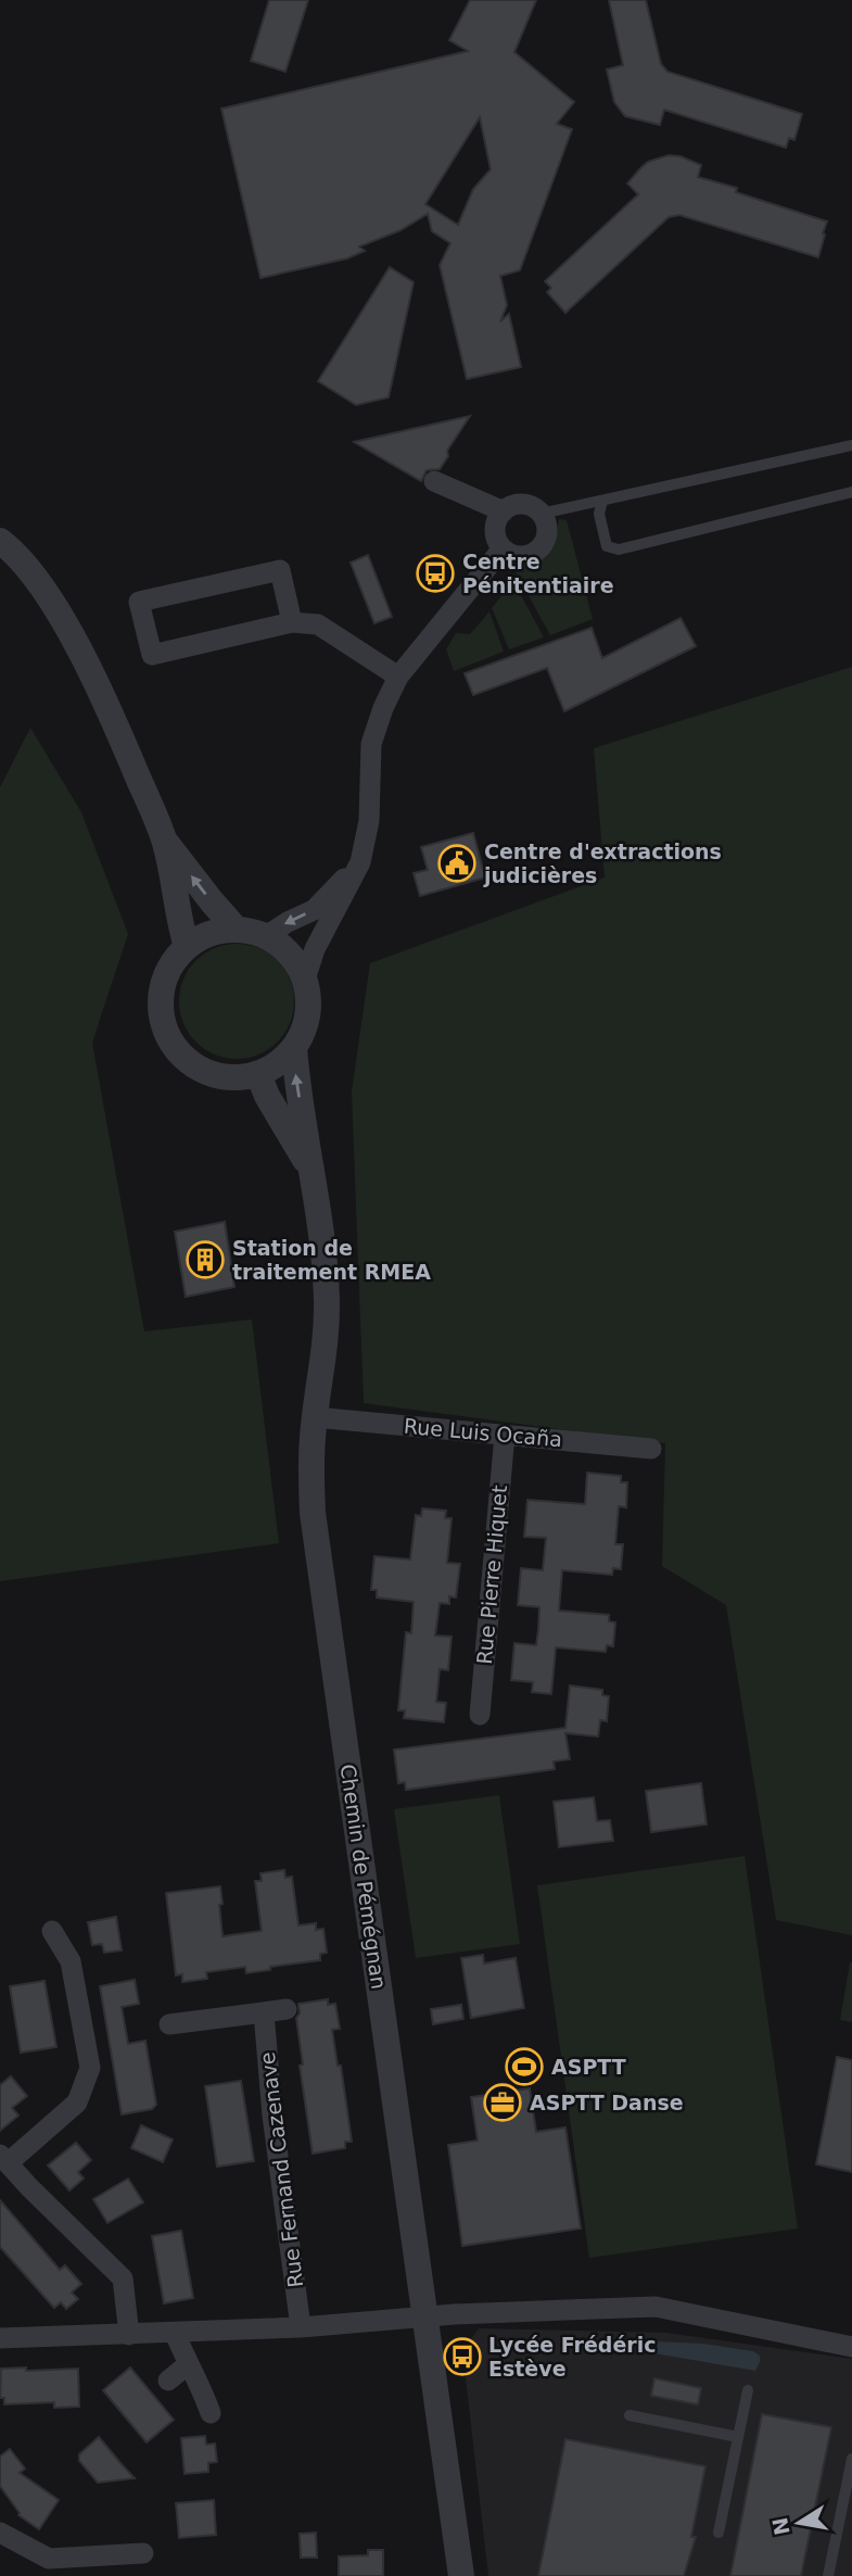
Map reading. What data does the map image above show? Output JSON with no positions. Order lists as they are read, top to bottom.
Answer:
{
  "streets": {
    "street": [
      "Rue Luis Ocaña",
      "Rue Pierre Hiquet",
      "Chemin de Pémégnan",
      "Rue Fernand Cazenave"
    ]
  },
  "crossings": [
    ["Rue Luis Ocaña", "Rue Pierre Hiquet"],
    ["Rue Luis Ocaña", "Chemin de Pémégnan"]
  ],
  "places": {
    "bus stop": ["Centre Pénitentiaire", "Lycée Frédéric Estève"],
    "public building": ["Centre d'extractions judicières"],
    "building": ["Station de traitement RMEA"],
    "sports": ["ASPTT"],
    "office": ["ASPTT Danse"]
  },
  "north": "left"
}
